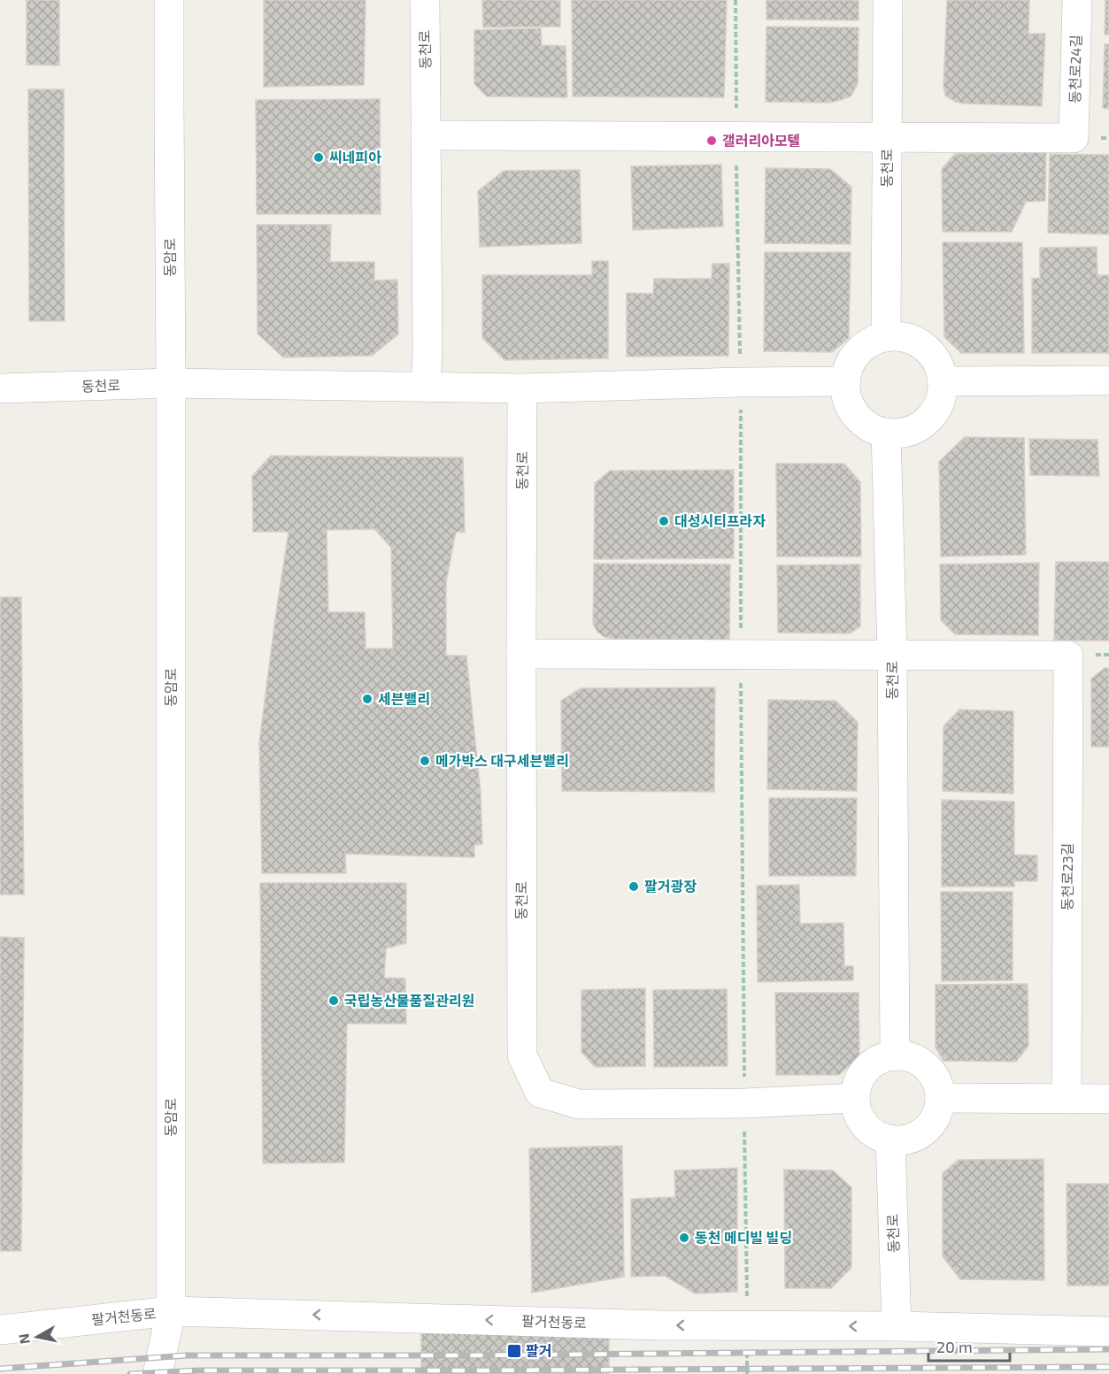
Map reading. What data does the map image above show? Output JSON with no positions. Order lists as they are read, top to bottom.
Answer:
{
  "streets": {
    "street": [
      "동천로",
      "동천로24길",
      "동암로",
      "동천로23길",
      "팔거천동로"
    ]
  },
  "crossings": [
    ["동천로", "동천로24길"],
    ["동천로", "동암로"],
    ["동천로", "동천로23길"],
    ["동천로", "팔거천동로"],
    ["동암로", "팔거천동로"]
  ],
  "one_way": ["팔거천동로"],
  "places": {
    "other": [
      "갤러리아모텔",
      "씨네피아",
      "대성시티프라자",
      "세븐밸리",
      "메가박스 대구세븐밸리",
      "팔거광장",
      "국립농산물품질관리원",
      "동천 메디빌 빌딩"
    ],
    "transit": ["팔거"]
  },
  "scale_bar": "20 m",
  "north": "left"
}
